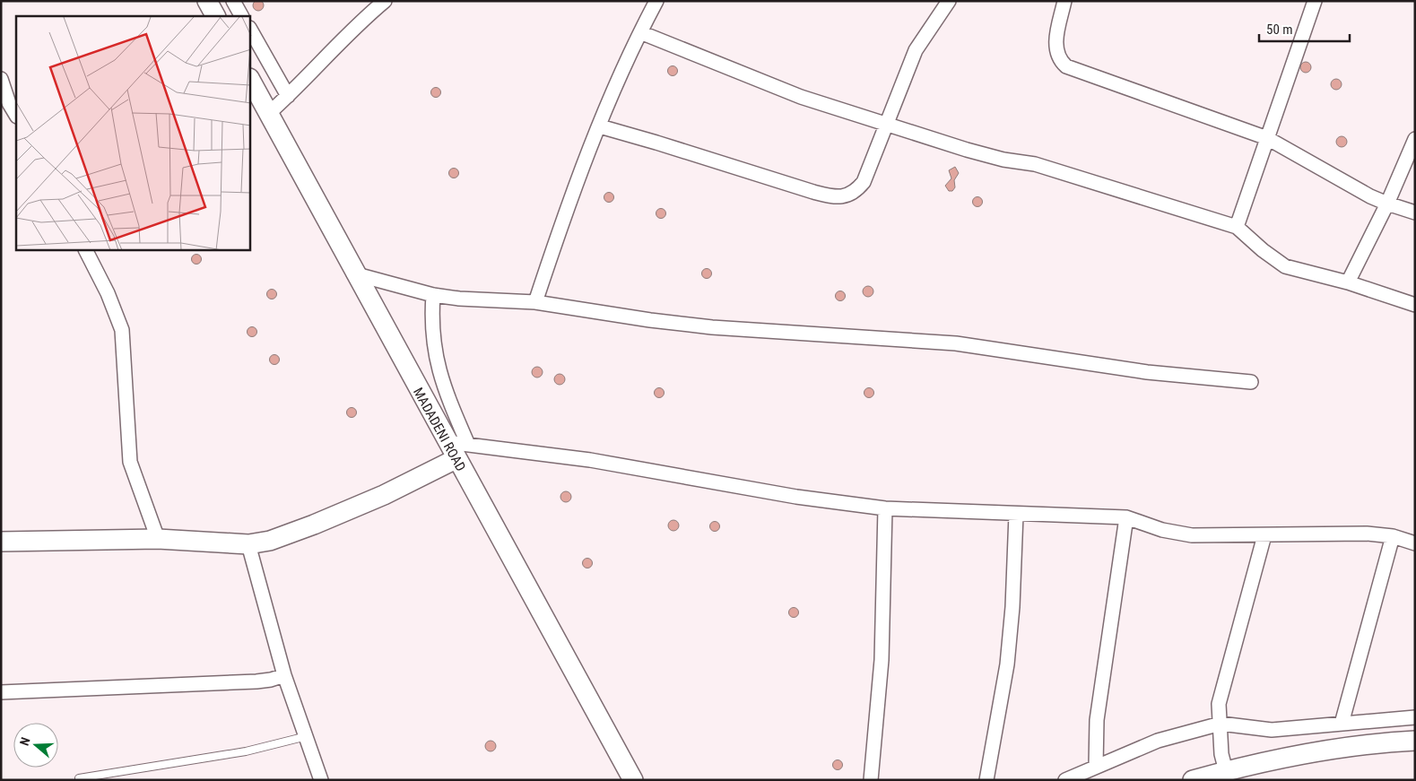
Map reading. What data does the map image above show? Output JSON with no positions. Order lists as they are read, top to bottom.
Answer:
{
  "streets": {
    "street": ["MADADENI ROAD"]
  },
  "scale_bar": "50 m",
  "north": "left"
}
